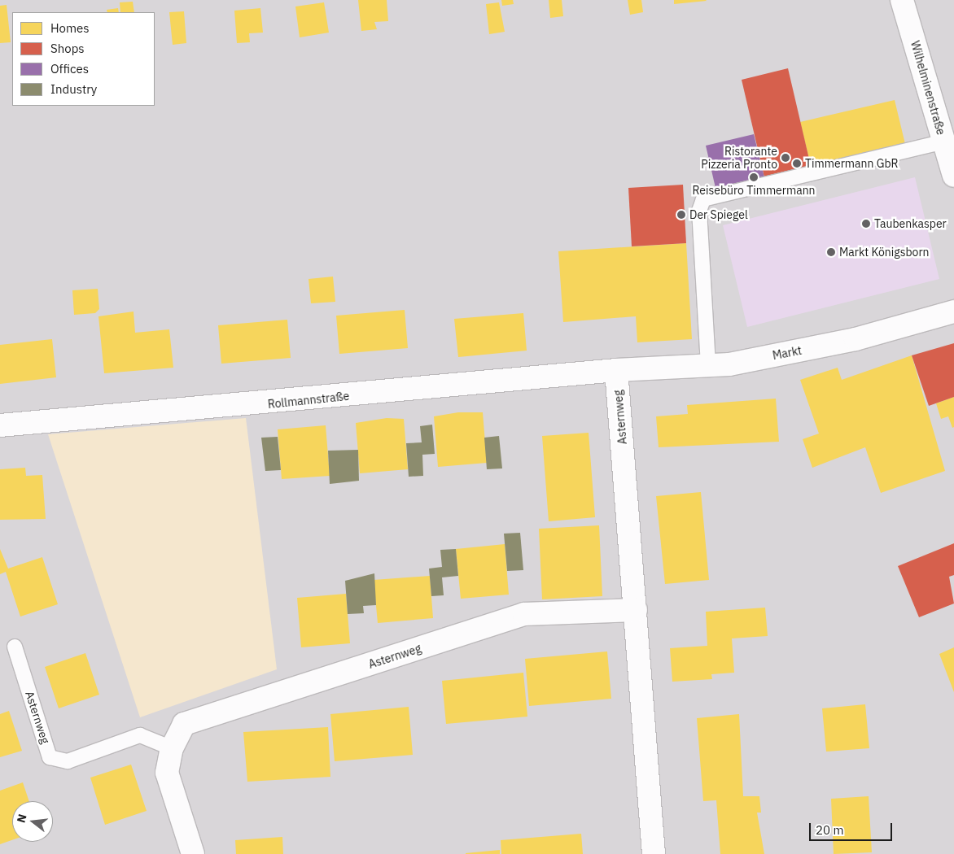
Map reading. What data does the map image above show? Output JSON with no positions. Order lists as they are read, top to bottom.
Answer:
{
  "streets": {
    "street": [
      "Wilhelminenstraße",
      "Markt",
      "Rollmannstraße",
      "Asternweg"
    ]
  },
  "crossings": [
    ["Markt", "Rollmannstraße"],
    ["Markt", "Asternweg"],
    ["Rollmannstraße", "Asternweg"]
  ],
  "places": [
    "Ristorante Pizzeria Pronto",
    "Timmermann GbR",
    "Reisebüro Timmermann",
    "Der Spiegel",
    "Taubenkasper",
    "Markt Königsborn"
  ],
  "legend": [
    "Homes",
    "Shops",
    "Offices",
    "Industry"
  ],
  "scale_bar": "20 m",
  "north": "left"
}
